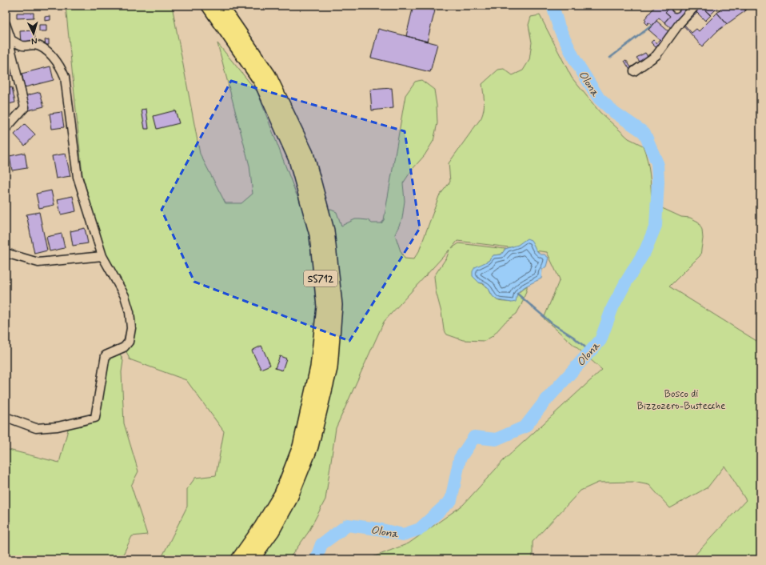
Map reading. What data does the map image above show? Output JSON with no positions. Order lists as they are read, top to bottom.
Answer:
{
  "streets": {
    "highway": ["SS712"]
  },
  "water": ["Olona"],
  "parks": ["Bosco di Bizzozero-Bustecche"],
  "north": "bottom"
}
